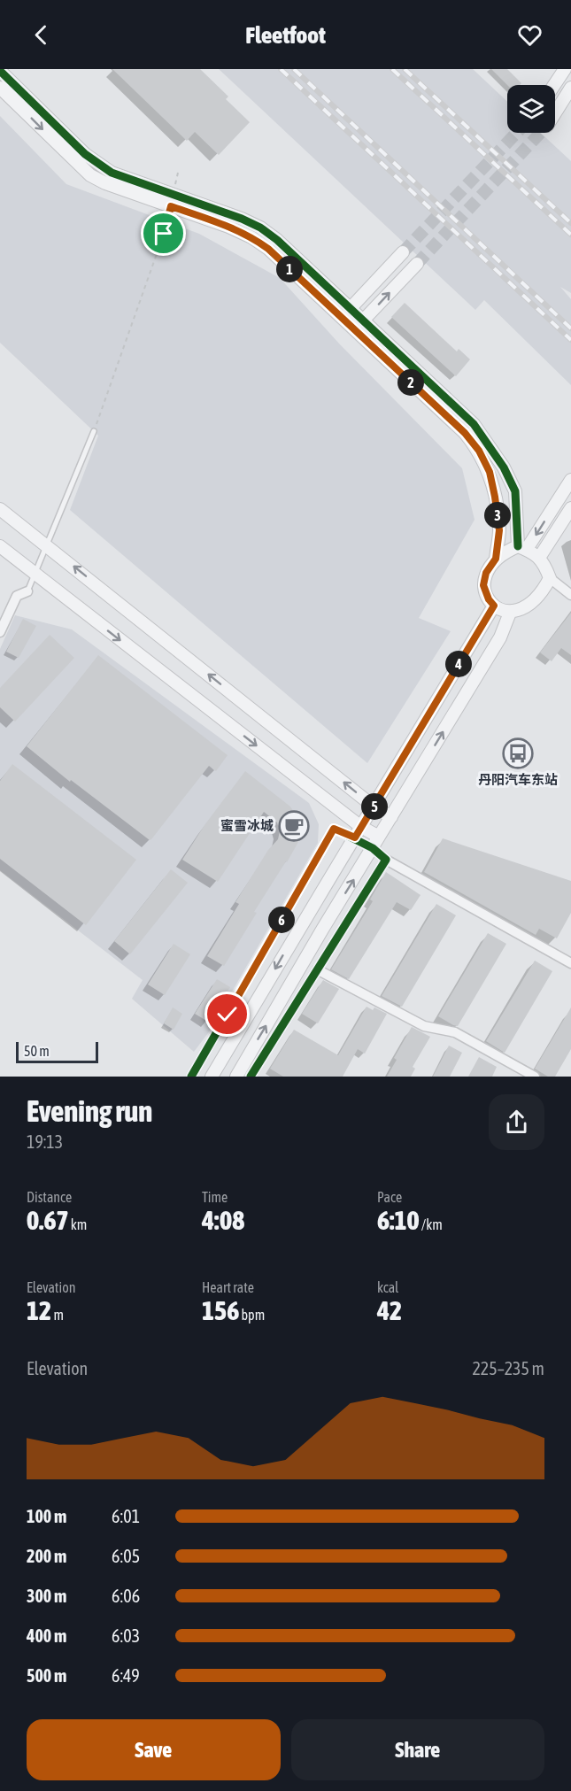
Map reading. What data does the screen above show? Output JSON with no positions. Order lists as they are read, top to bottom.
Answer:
{
  "places": {
    "bus stop": ["丹阳汽车东站"],
    "cafe": ["蜜雪冰城"]
  },
  "scale_bar": "50 m",
  "page": {
    "header": "Fleetfoot",
    "pins": [
      "1",
      "2",
      "3",
      "4",
      "5",
      "6"
    ],
    "scale": "50 m",
    "heading": ["Evening run", "19:13"],
    "stats": [
      ["Distance", "0.67 km"],
      ["Time", "4:08"],
      ["Pace", "6:10 /km"],
      ["Elevation", "12 m"],
      ["Heart rate", "156 bpm"],
      ["kcal", "42"]
    ],
    "chart": ["Elevation", "225–235 m"],
    "list": [
      {
        "name": "100 m",
        "note": "6:01"
      },
      {
        "name": "200 m",
        "note": "6:05"
      },
      {
        "name": "300 m",
        "note": "6:06"
      },
      {
        "name": "400 m",
        "note": "6:03"
      },
      {
        "name": "500 m",
        "note": "6:49"
      }
    ],
    "buttons": ["Save", "Share"]
  }
}
